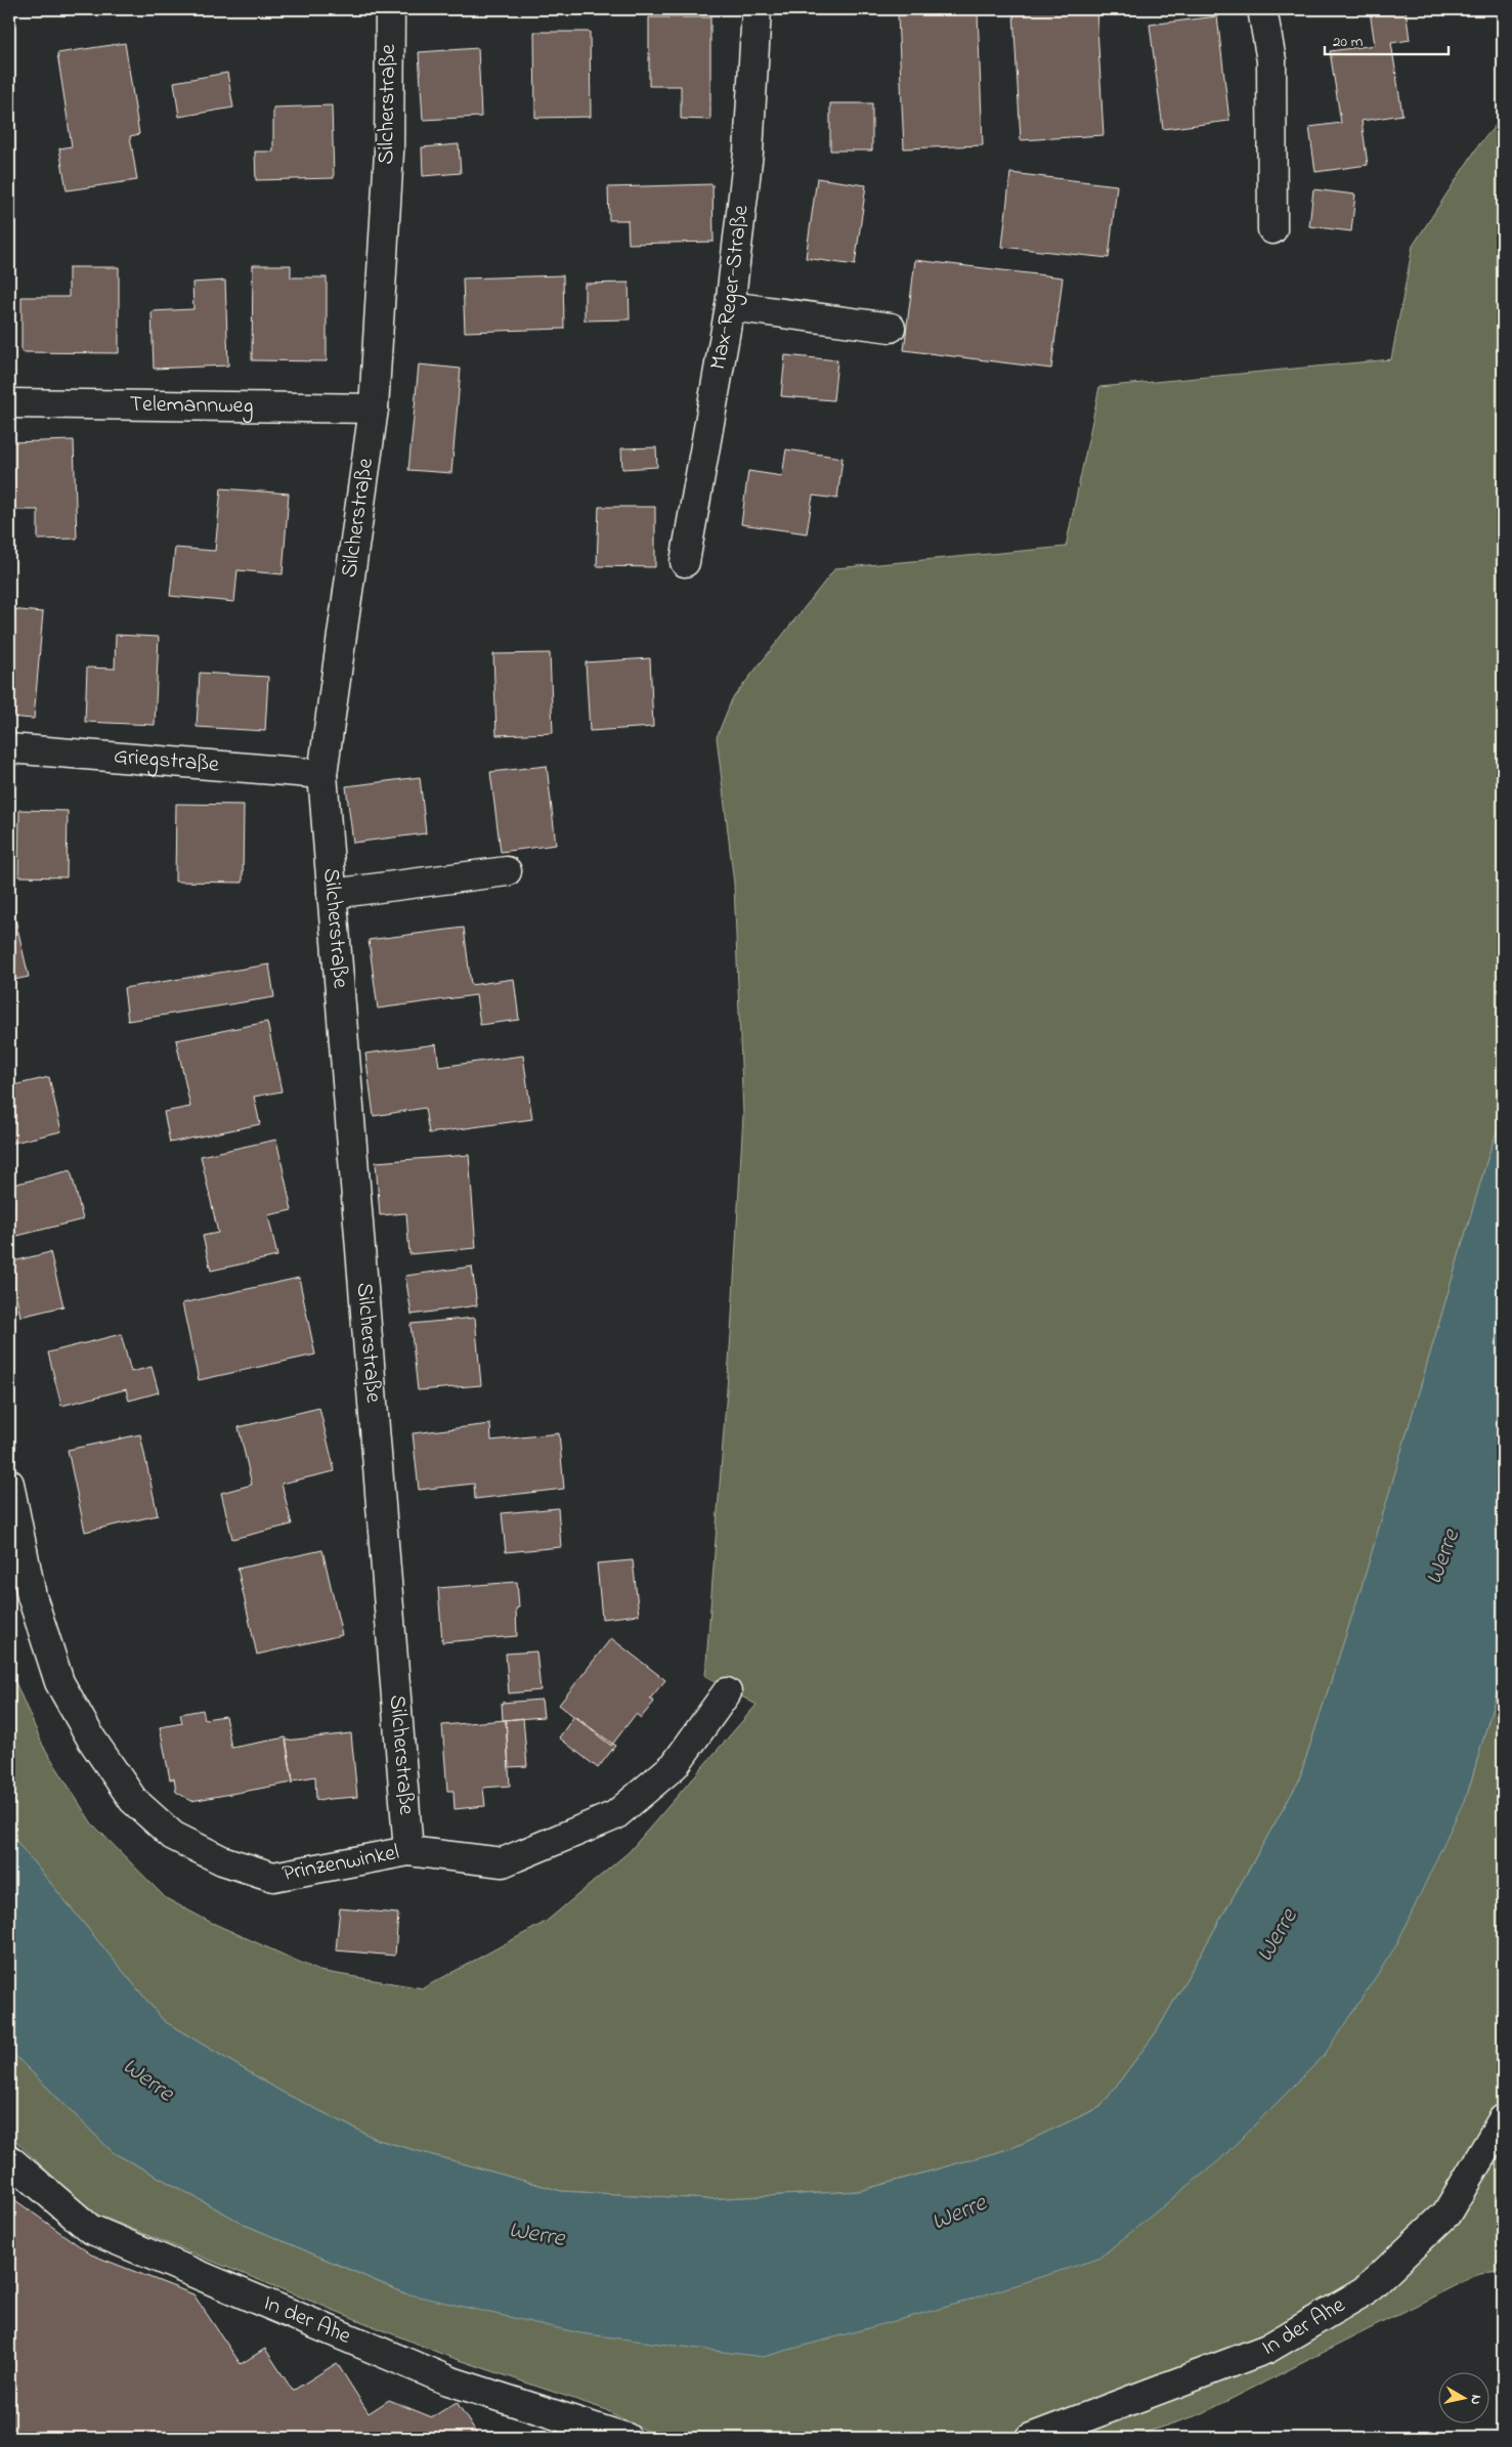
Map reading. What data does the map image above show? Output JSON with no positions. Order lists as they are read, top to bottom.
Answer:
{
  "streets": {
    "street": [
      "Silcherstraße",
      "Max-Reger-Straße",
      "Telemannweg",
      "Griegstraße",
      "Prinzenwinkel",
      "In der Ahe"
    ]
  },
  "crossings": [
    ["Silcherstraße", "Telemannweg"],
    ["Silcherstraße", "Griegstraße"],
    ["Silcherstraße", "Prinzenwinkel"]
  ],
  "water": ["Werre"],
  "scale_bar": "20 m",
  "north": "right"
}
